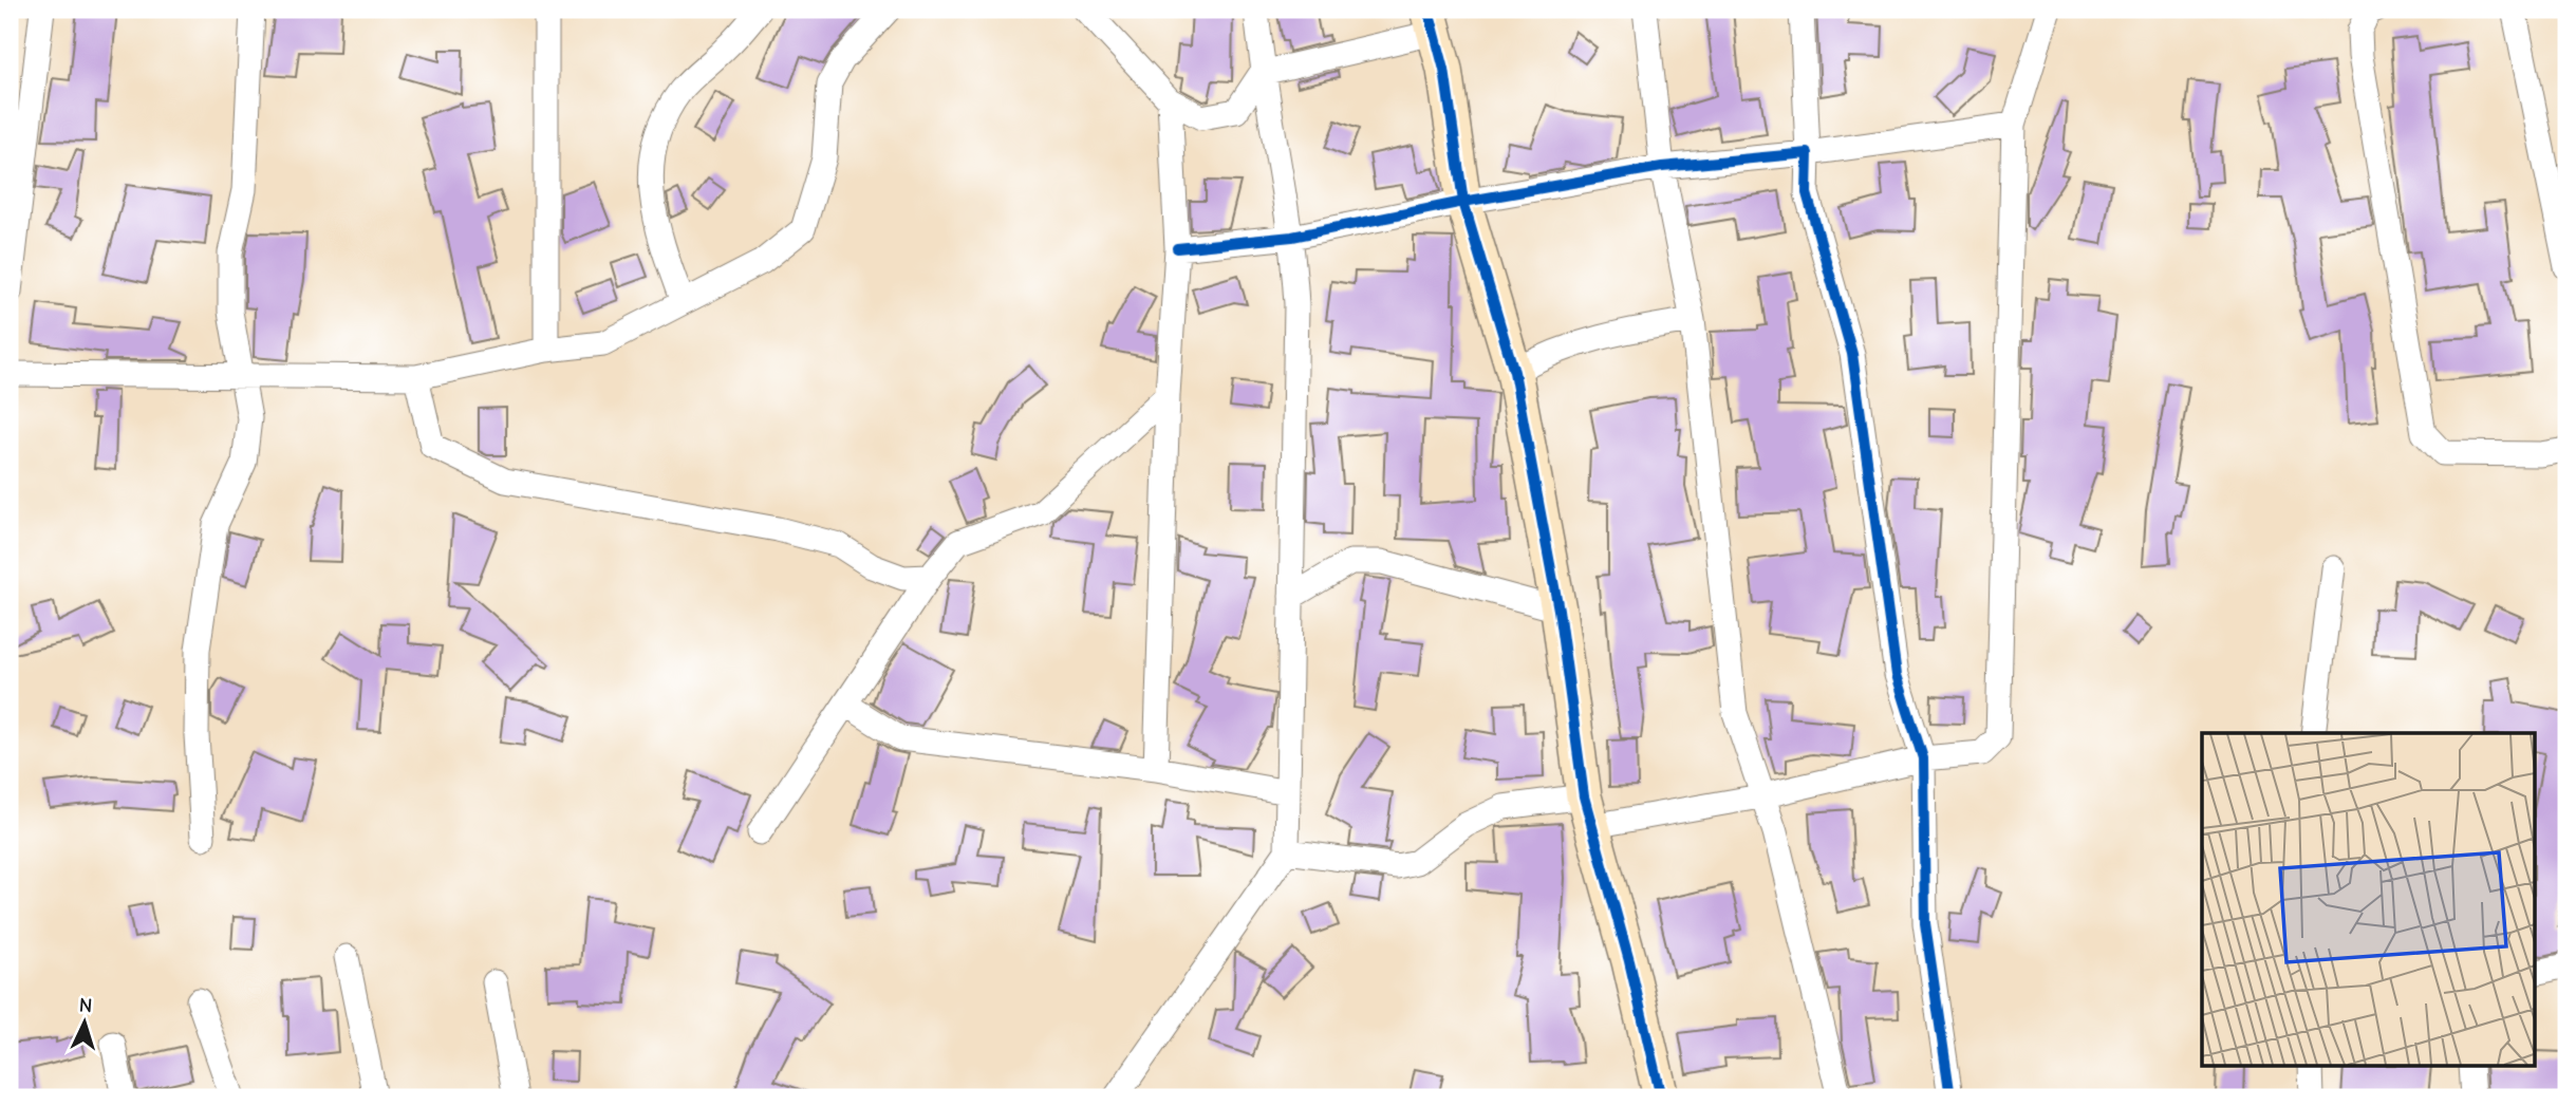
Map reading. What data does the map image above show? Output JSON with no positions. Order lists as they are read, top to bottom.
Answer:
{
  "north": "top"
}
